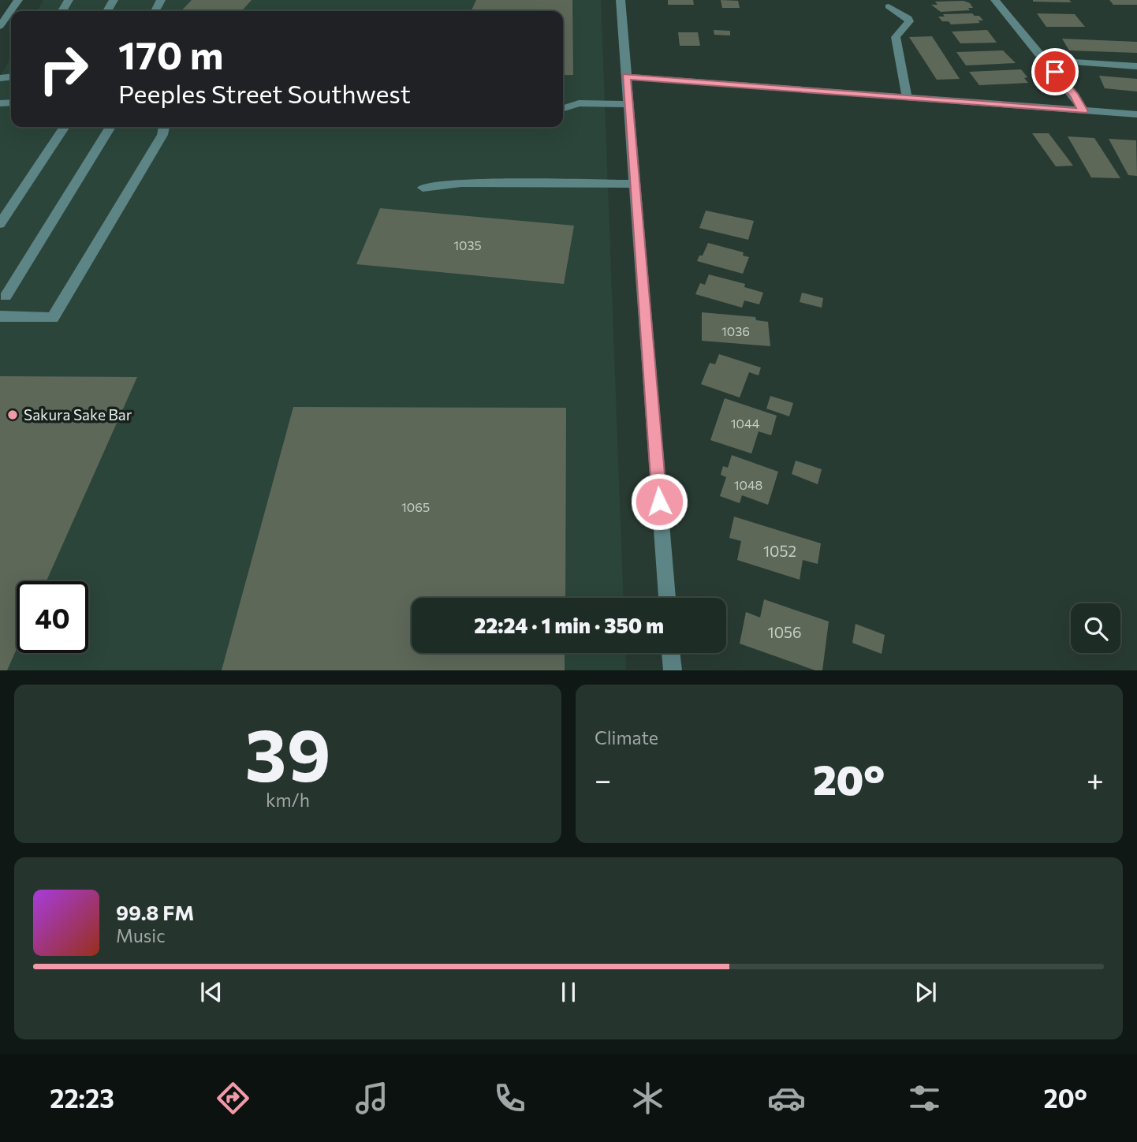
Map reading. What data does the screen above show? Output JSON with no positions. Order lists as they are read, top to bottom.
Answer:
{
  "places": ["Sakura Sake Bar"],
  "house_numbers": [
    "1035",
    "1036",
    "1044",
    "1048",
    "1065",
    "1052",
    "1056"
  ],
  "page": {
    "turn": ["170 m", "Peeples Street Southwest"],
    "limit": "40",
    "trip": "22:24 · 1 min · 350 m",
    "tile": [
      ["39", "km/h"],
      "Climate"
    ],
    "heat": ["−", "20°", "+"],
    "song": ["99.8 FM", "Music"],
    "tabs": ["22:23", "20°"]
  }
}
